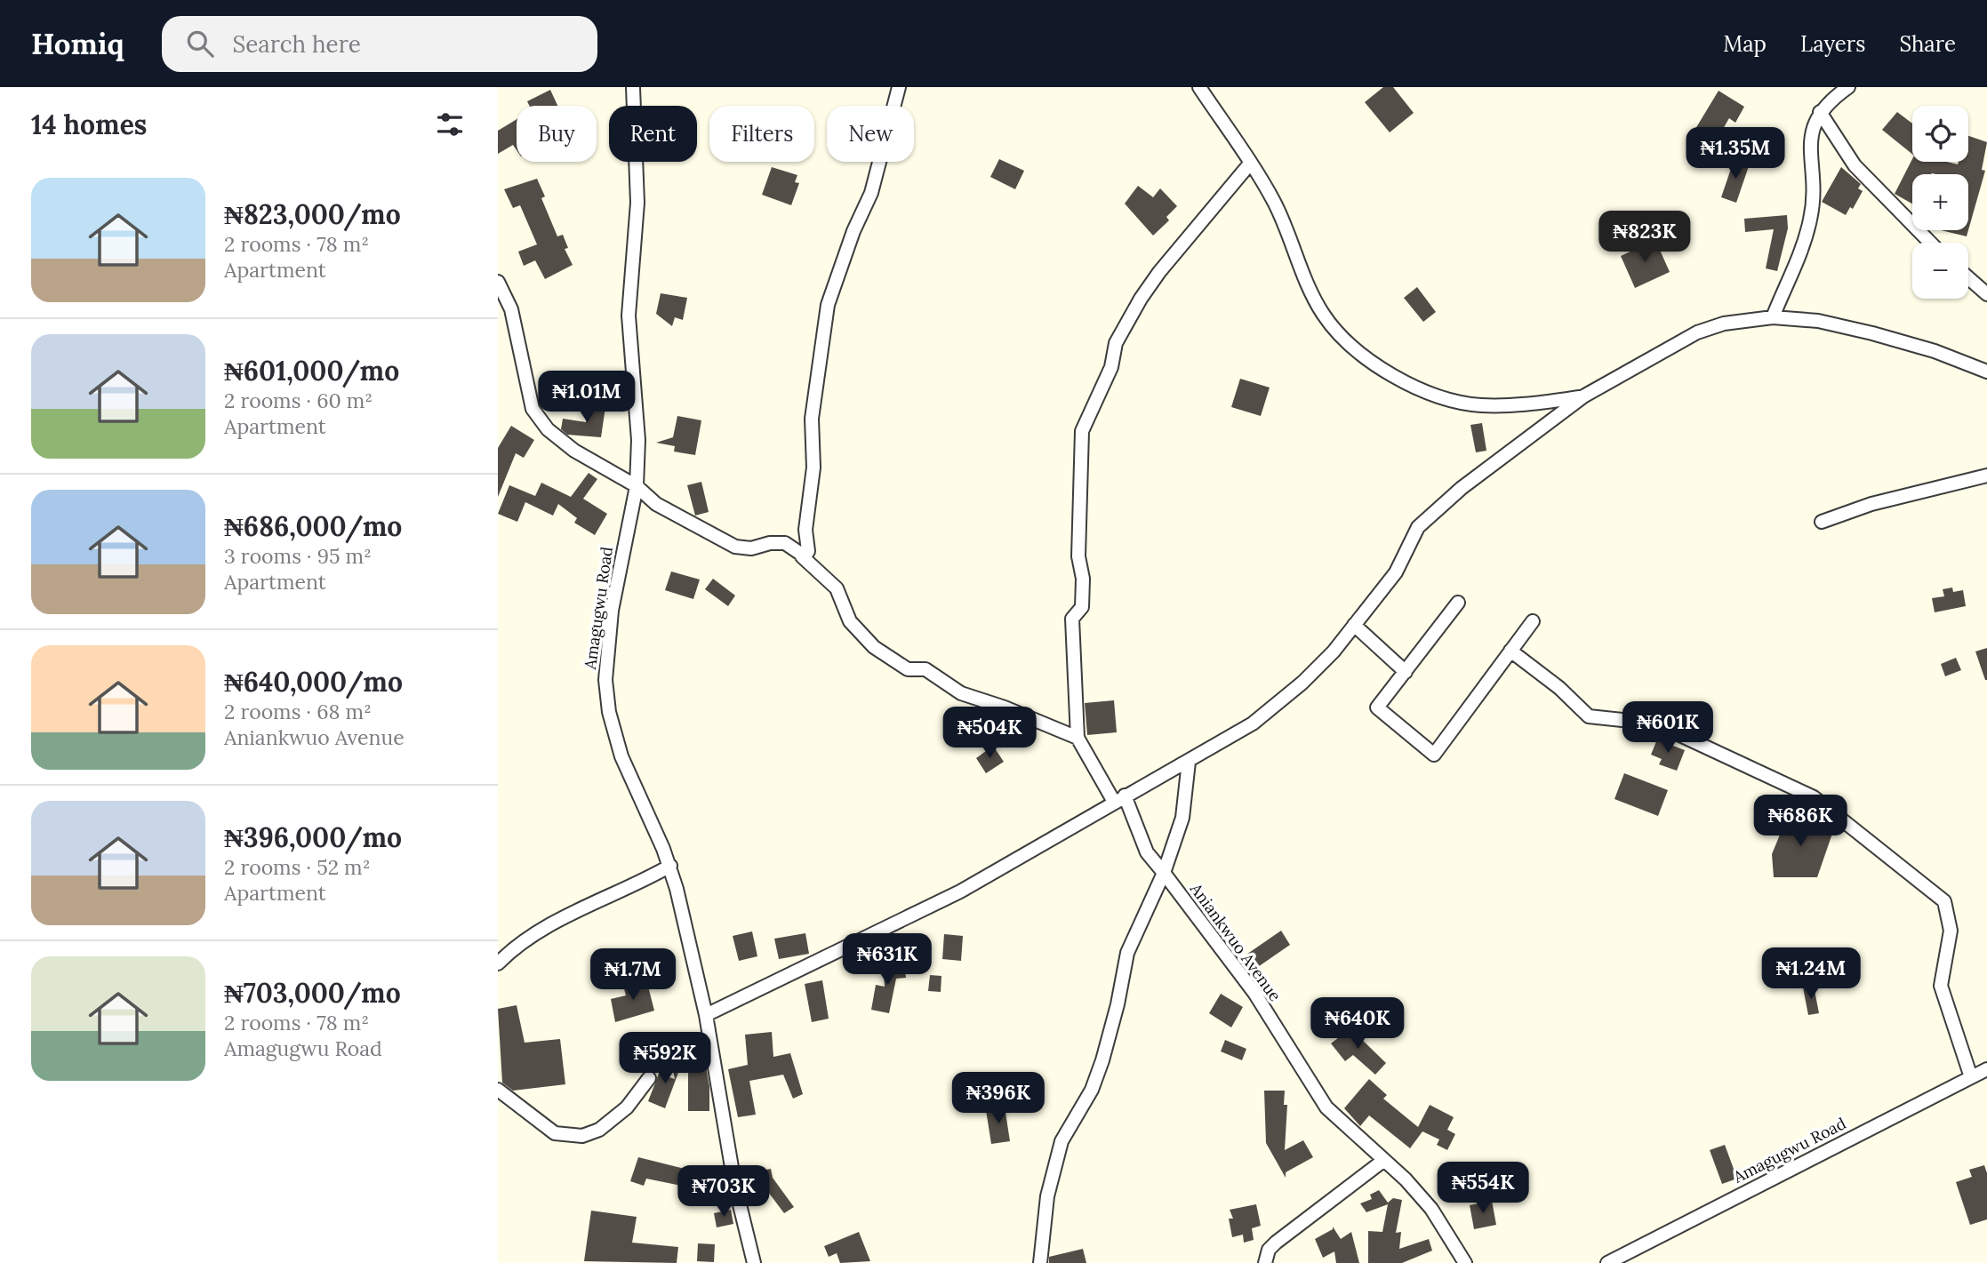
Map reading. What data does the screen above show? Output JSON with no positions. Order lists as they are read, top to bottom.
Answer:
{
  "streets": {
    "street": ["Amagugwu Road", "Aniankwuo Avenue"]
  },
  "page": {
    "header": "Homiq",
    "search": "Search here",
    "nav": ["Map", "Layers", "Share"],
    "heading": "14 homes",
    "map_buttons": ["+", "−"],
    "chip": [
      "Buy",
      "Rent",
      "Filters",
      "New"
    ],
    "price": [
      "₦1.35M",
      "₦823K",
      "₦1.01M",
      "₦601K",
      "₦504K",
      "₦686K",
      "₦631K",
      "₦1.24M",
      "₦1.7M",
      "₦640K",
      "₦592K",
      "₦396K",
      "₦554K",
      "₦703K"
    ],
    "list": [
      {
        "name": "₦823,000/mo",
        "note": "2 rooms · 78 m² · Apartment"
      },
      {
        "name": "₦601,000/mo",
        "note": "2 rooms · 60 m² · Apartment"
      },
      {
        "name": "₦686,000/mo",
        "note": "3 rooms · 95 m² · Apartment"
      },
      {
        "name": "₦640,000/mo",
        "note": "2 rooms · 68 m² · Aniankwuo Avenue"
      },
      {
        "name": "₦396,000/mo",
        "note": "2 rooms · 52 m² · Apartment"
      },
      {
        "name": "₦703,000/mo",
        "note": "2 rooms · 78 m² · Amagugwu Road"
      }
    ]
  }
}
